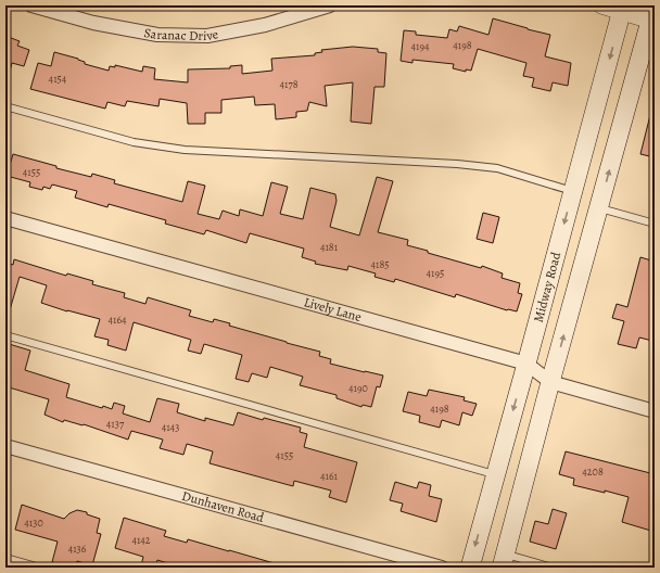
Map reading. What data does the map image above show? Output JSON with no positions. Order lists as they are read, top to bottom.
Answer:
{
  "streets": {
    "main road": ["Midway Road"],
    "street": ["Saranac Drive", "Lively Lane", "Dunhaven Road"]
  },
  "crossings": [
    ["Midway Road", "Lively Lane"]
  ],
  "house_numbers": [
    "4198",
    "4194",
    "4154",
    "4178",
    "4155",
    "4181",
    "4185",
    "4195",
    "4164",
    "4190",
    "4198",
    "4137",
    "4143",
    "4155",
    "4208",
    "4161",
    "4130",
    "4142",
    "4136"
  ]
}
